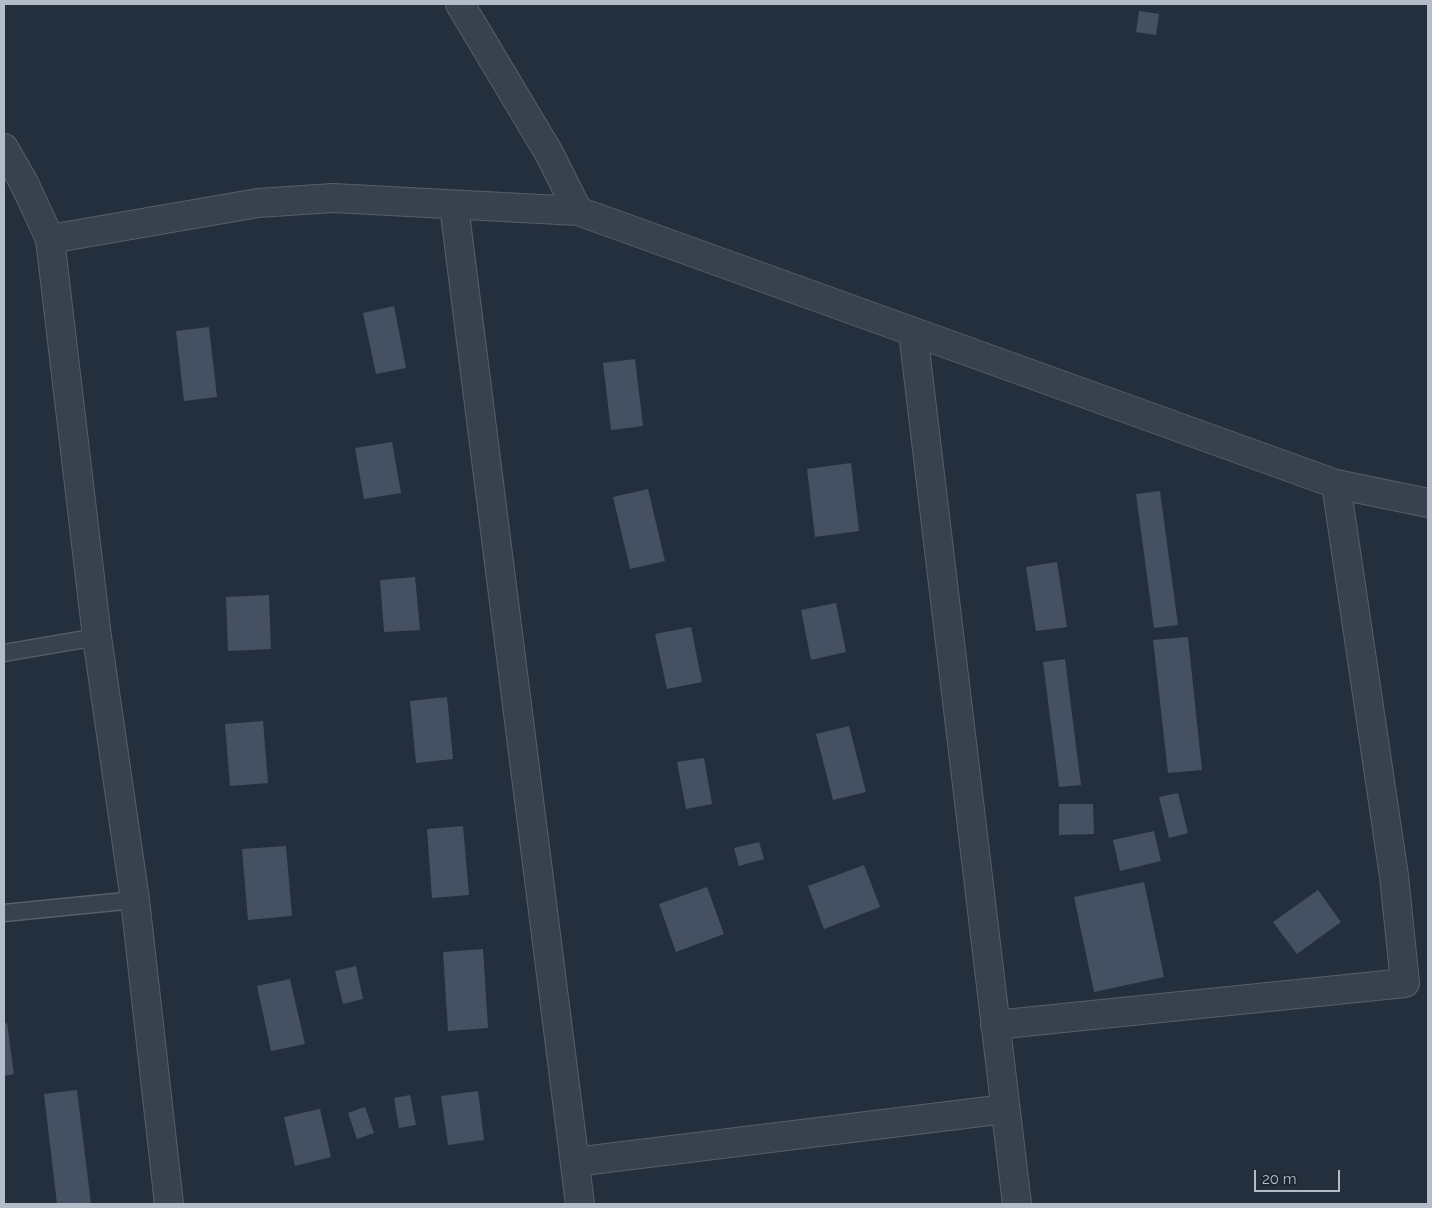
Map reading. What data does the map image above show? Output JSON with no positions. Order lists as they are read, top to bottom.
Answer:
{
  "scale_bar": "20 m"
}
